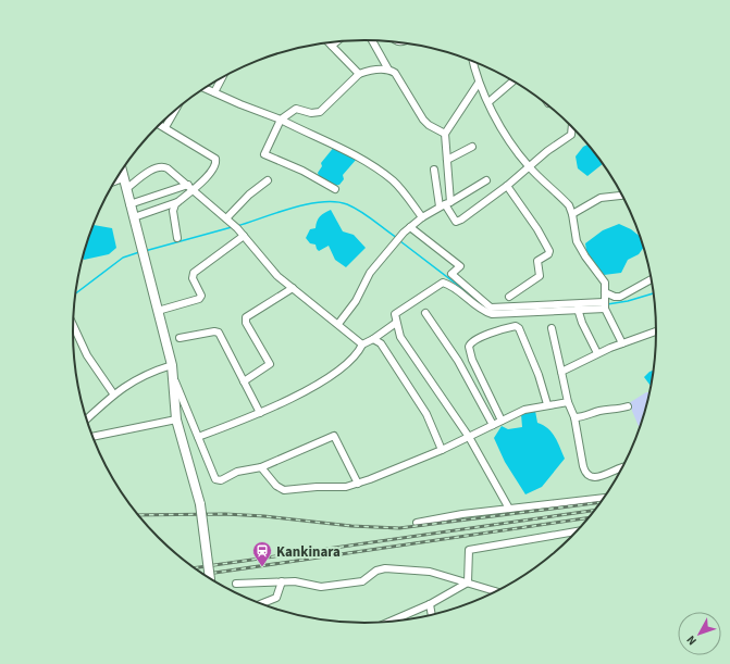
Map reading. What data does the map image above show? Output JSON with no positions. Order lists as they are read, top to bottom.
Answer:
{
  "places": {
    "station": ["Kankinara"]
  },
  "north": "bottom left"
}
